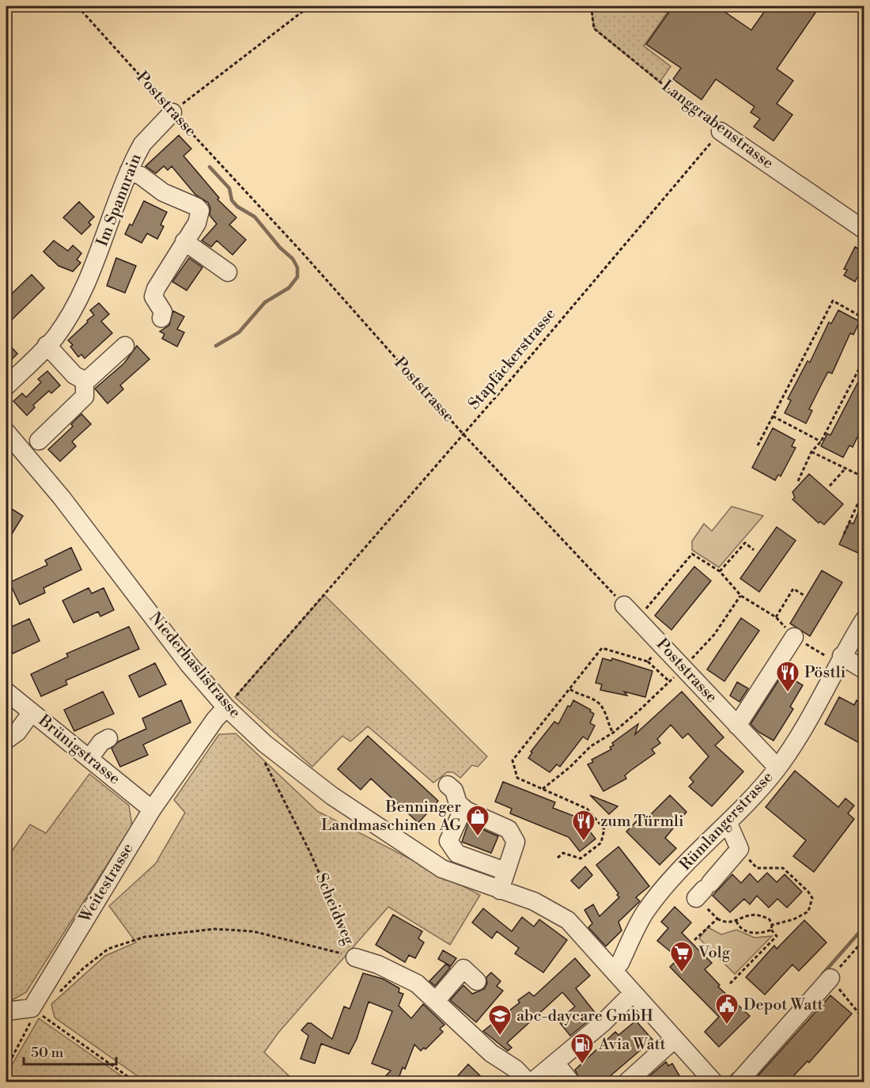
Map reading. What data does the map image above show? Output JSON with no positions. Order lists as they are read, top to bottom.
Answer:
{
  "streets": {
    "street": [
      "Poststrasse",
      "Langgrabenstrasse",
      "Im Spannrain",
      "Niederhaslistrasse",
      "Brünigstrasse",
      "Rümlangerstrasse",
      "Weitestrasse",
      "Scheidweg"
    ],
    "path": ["Stapfäckerstrasse"]
  },
  "crossings": [
    ["Poststrasse", "Im Spannrain"],
    ["Poststrasse", "Stapfäckerstrasse"],
    ["Poststrasse", "Rümlangerstrasse"],
    ["Langgrabenstrasse", "Stapfäckerstrasse"],
    ["Stapfäckerstrasse", "Niederhaslistrasse"],
    ["Stapfäckerstrasse", "Weitestrasse"],
    ["Niederhaslistrasse", "Rümlangerstrasse"],
    ["Niederhaslistrasse", "Weitestrasse"],
    ["Niederhaslistrasse", "Scheidweg"],
    ["Brünigstrasse", "Weitestrasse"]
  ],
  "places": {
    "restaurant": ["Pöstli", "zum Türmli"],
    "shop": ["Benninger Landmaschinen AG"],
    "supermarket": ["Volg"],
    "public building": ["Depot Watt"],
    "school or university": ["abc-daycare GmbH"],
    "fuel station": ["Avia Watt"]
  },
  "scale_bar": "50 m"
}
